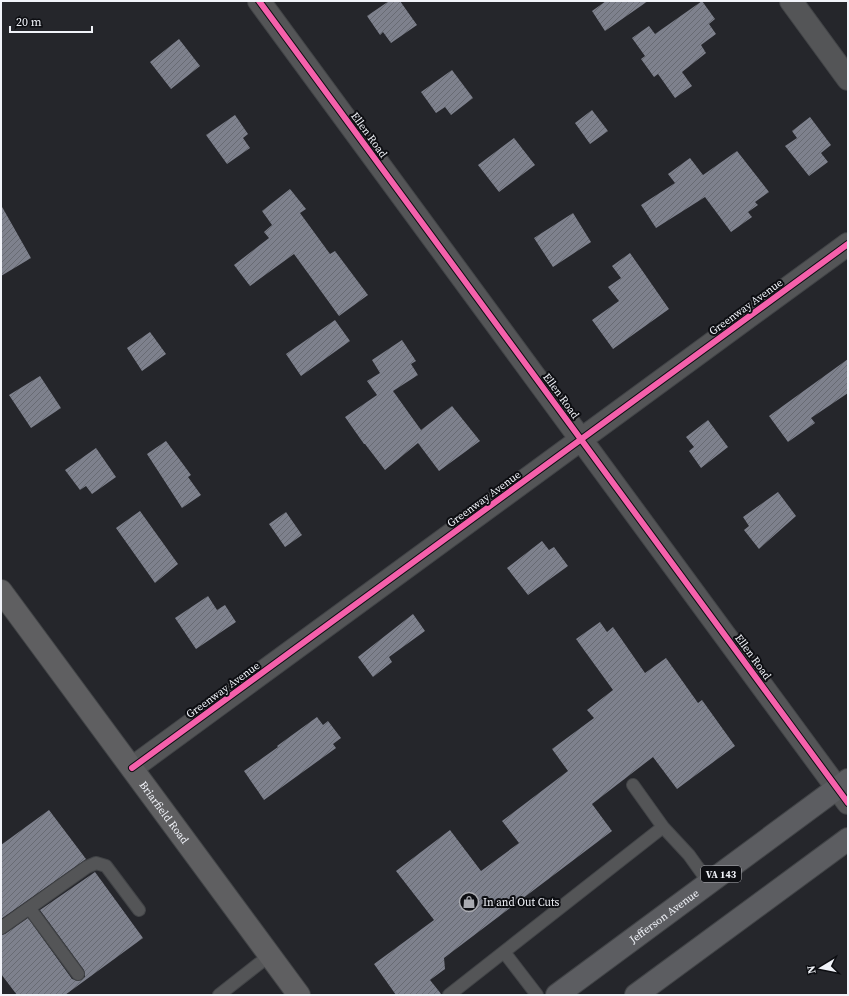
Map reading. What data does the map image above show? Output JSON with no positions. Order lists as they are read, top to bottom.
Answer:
{
  "streets": {
    "main road": ["Briarfield Road", "VA 143", "Jefferson Avenue"],
    "street": ["Ellen Road", "Greenway Avenue"]
  },
  "crossings": [
    ["Ellen Road", "Greenway Avenue"],
    ["Ellen Road", "Jefferson Avenue"],
    ["Greenway Avenue", "Briarfield Road"]
  ],
  "places": {
    "shop": ["In and Out Cuts"]
  },
  "scale_bar": "20 m",
  "north": "left"
}
